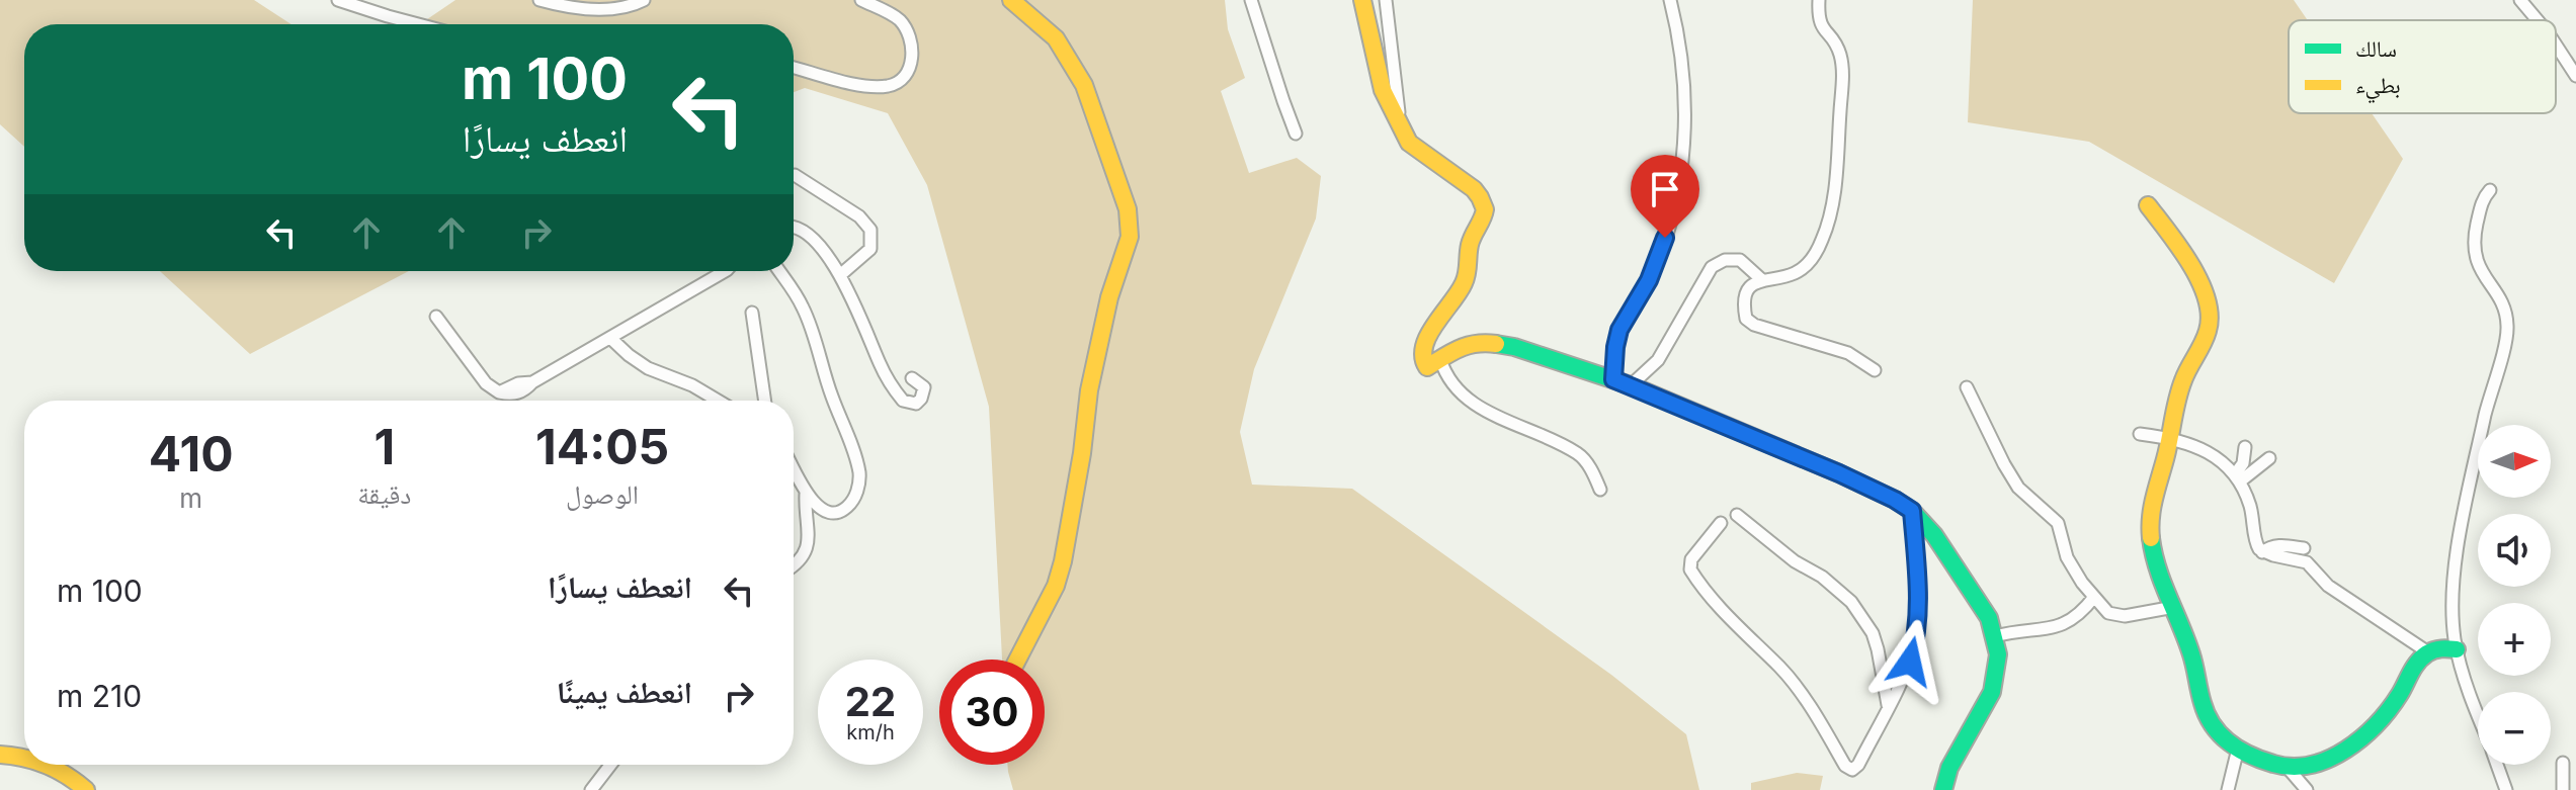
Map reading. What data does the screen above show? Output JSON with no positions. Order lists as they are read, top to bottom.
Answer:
{
  "legend": ["سالك", "بطيء"],
  "north": "right",
  "page": {
    "turn": ["100 m", "انعطف يسارًا"],
    "eta": [
      "14:05",
      "الوصول",
      "1",
      "دقيقة",
      "410",
      "m"
    ],
    "map_buttons": ["+", "−"],
    "list": [
      {
        "name": "انعطف يسارًا",
        "value": "100 m"
      },
      {
        "name": "انعطف يمينًا",
        "value": "210 m"
      }
    ],
    "speed": "22 km/h",
    "limit": "30"
  }
}
